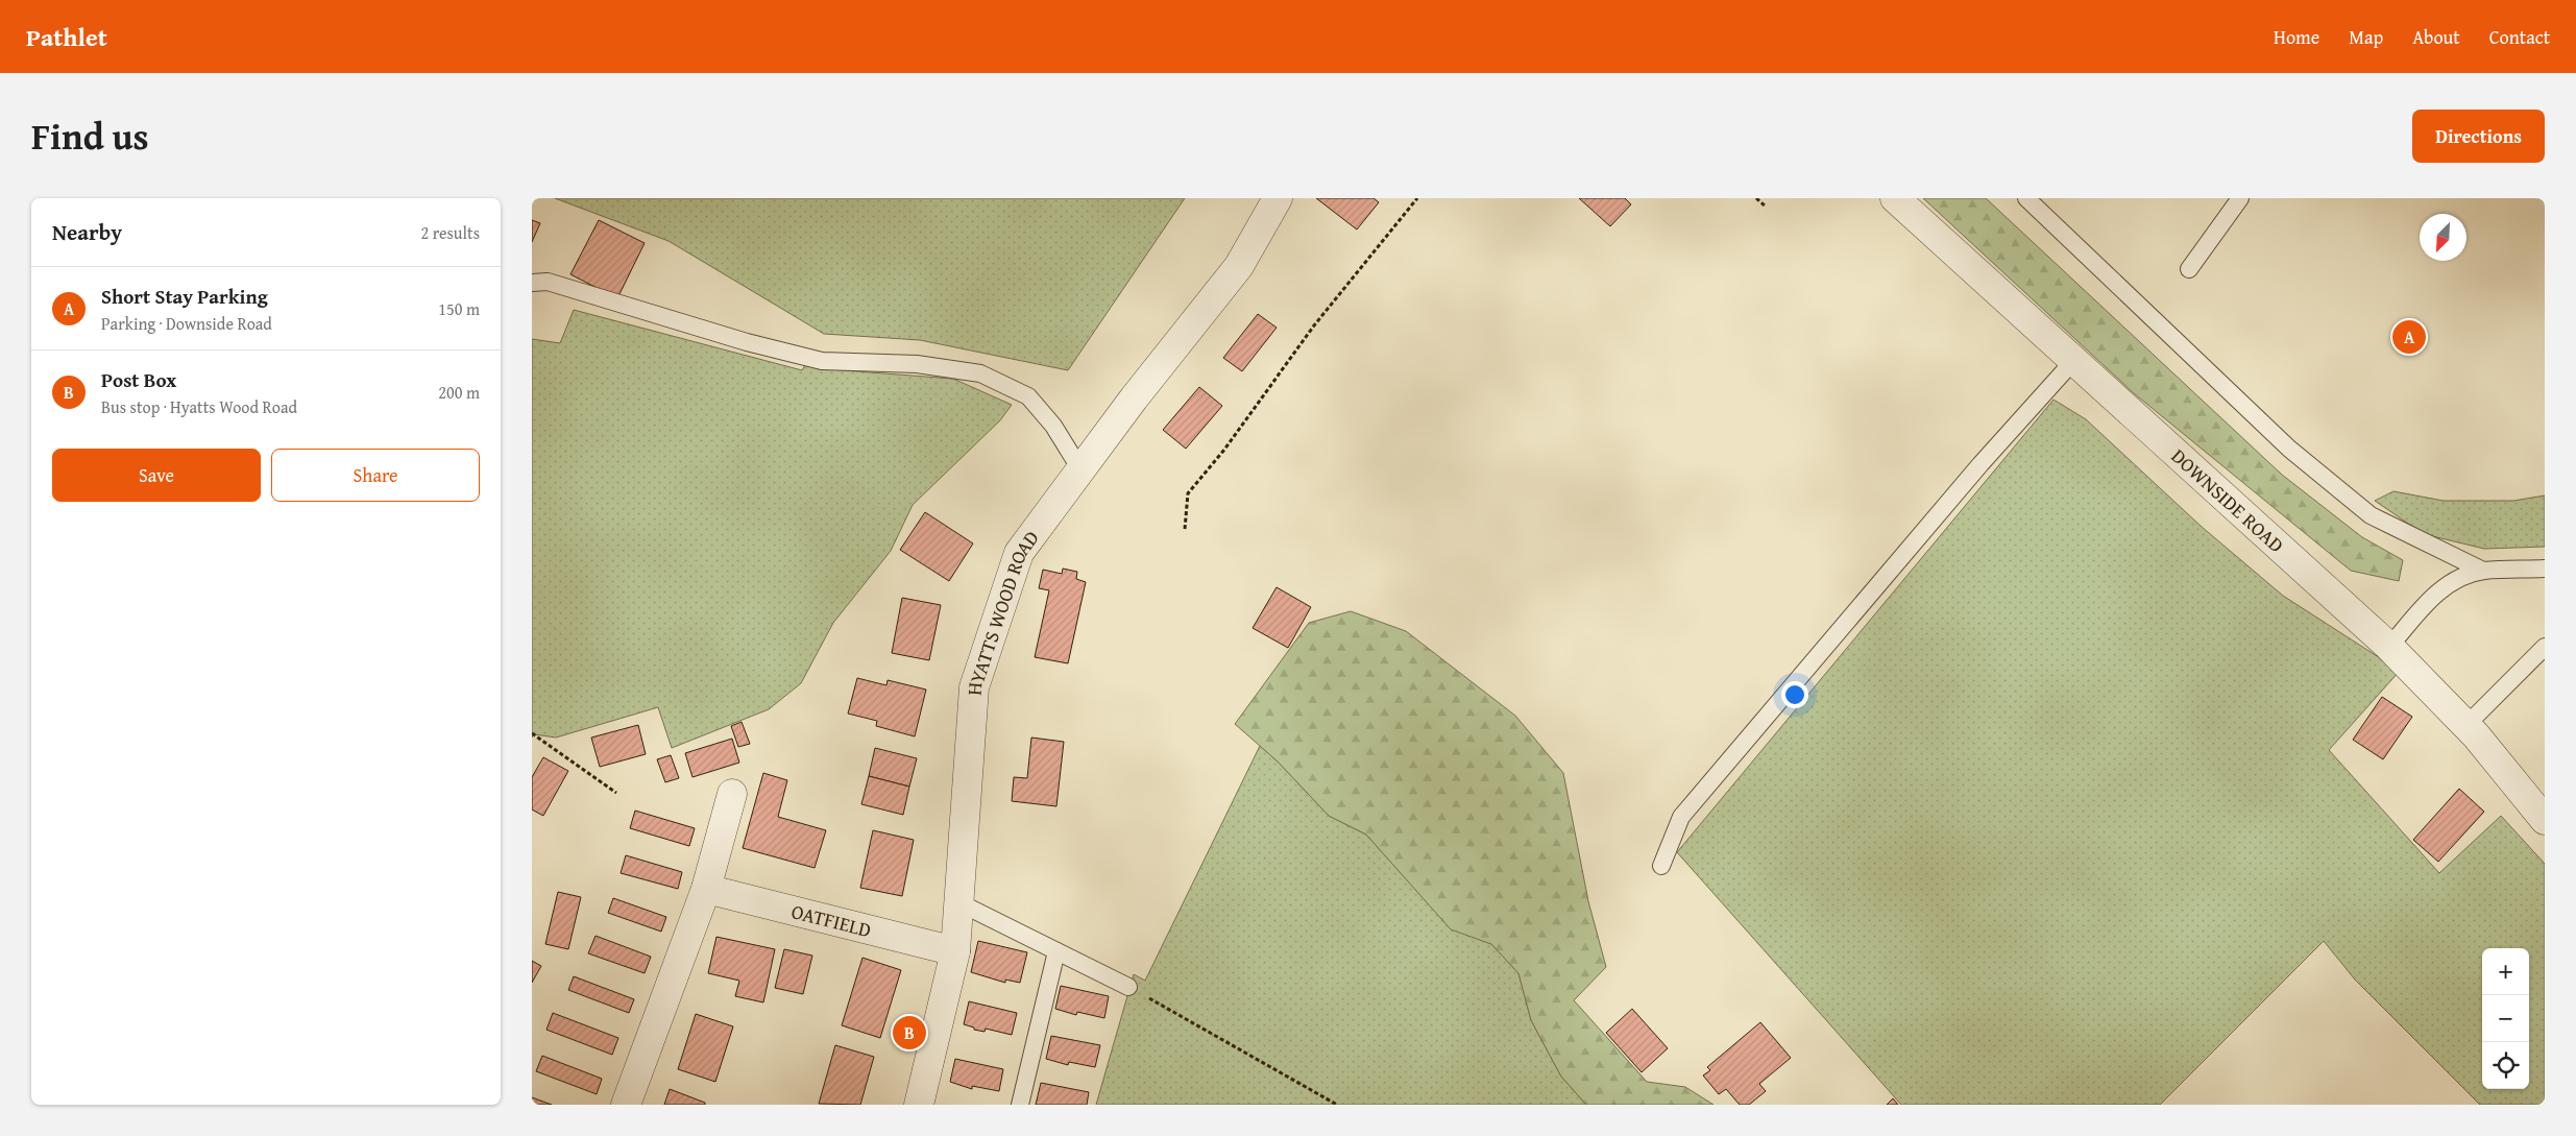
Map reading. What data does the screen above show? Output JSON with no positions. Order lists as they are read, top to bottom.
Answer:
{
  "streets": {
    "street": ["DOWNSIDE ROAD", "HYATTS WOOD ROAD", "OATFIELD"]
  },
  "crossings": [
    ["HYATTS WOOD ROAD", "OATFIELD"]
  ],
  "north": "bottom left",
  "page": {
    "header": "Pathlet",
    "nav": [
      "Home",
      "Map",
      "About",
      "Contact"
    ],
    "title": "Find us",
    "buttons": [
      "Directions",
      ["Save", "Share"]
    ],
    "heading": ["Nearby", "2 results"],
    "list": [
      {
        "mark": "A",
        "name": "Short Stay Parking",
        "note": "Parking · Downside Road",
        "value": "150 m"
      },
      {
        "mark": "B",
        "name": "Post Box",
        "note": "Bus stop · Hyatts Wood Road",
        "value": "200 m"
      }
    ],
    "pins": ["A", "B"],
    "map_buttons": ["+", "−"]
  }
}
